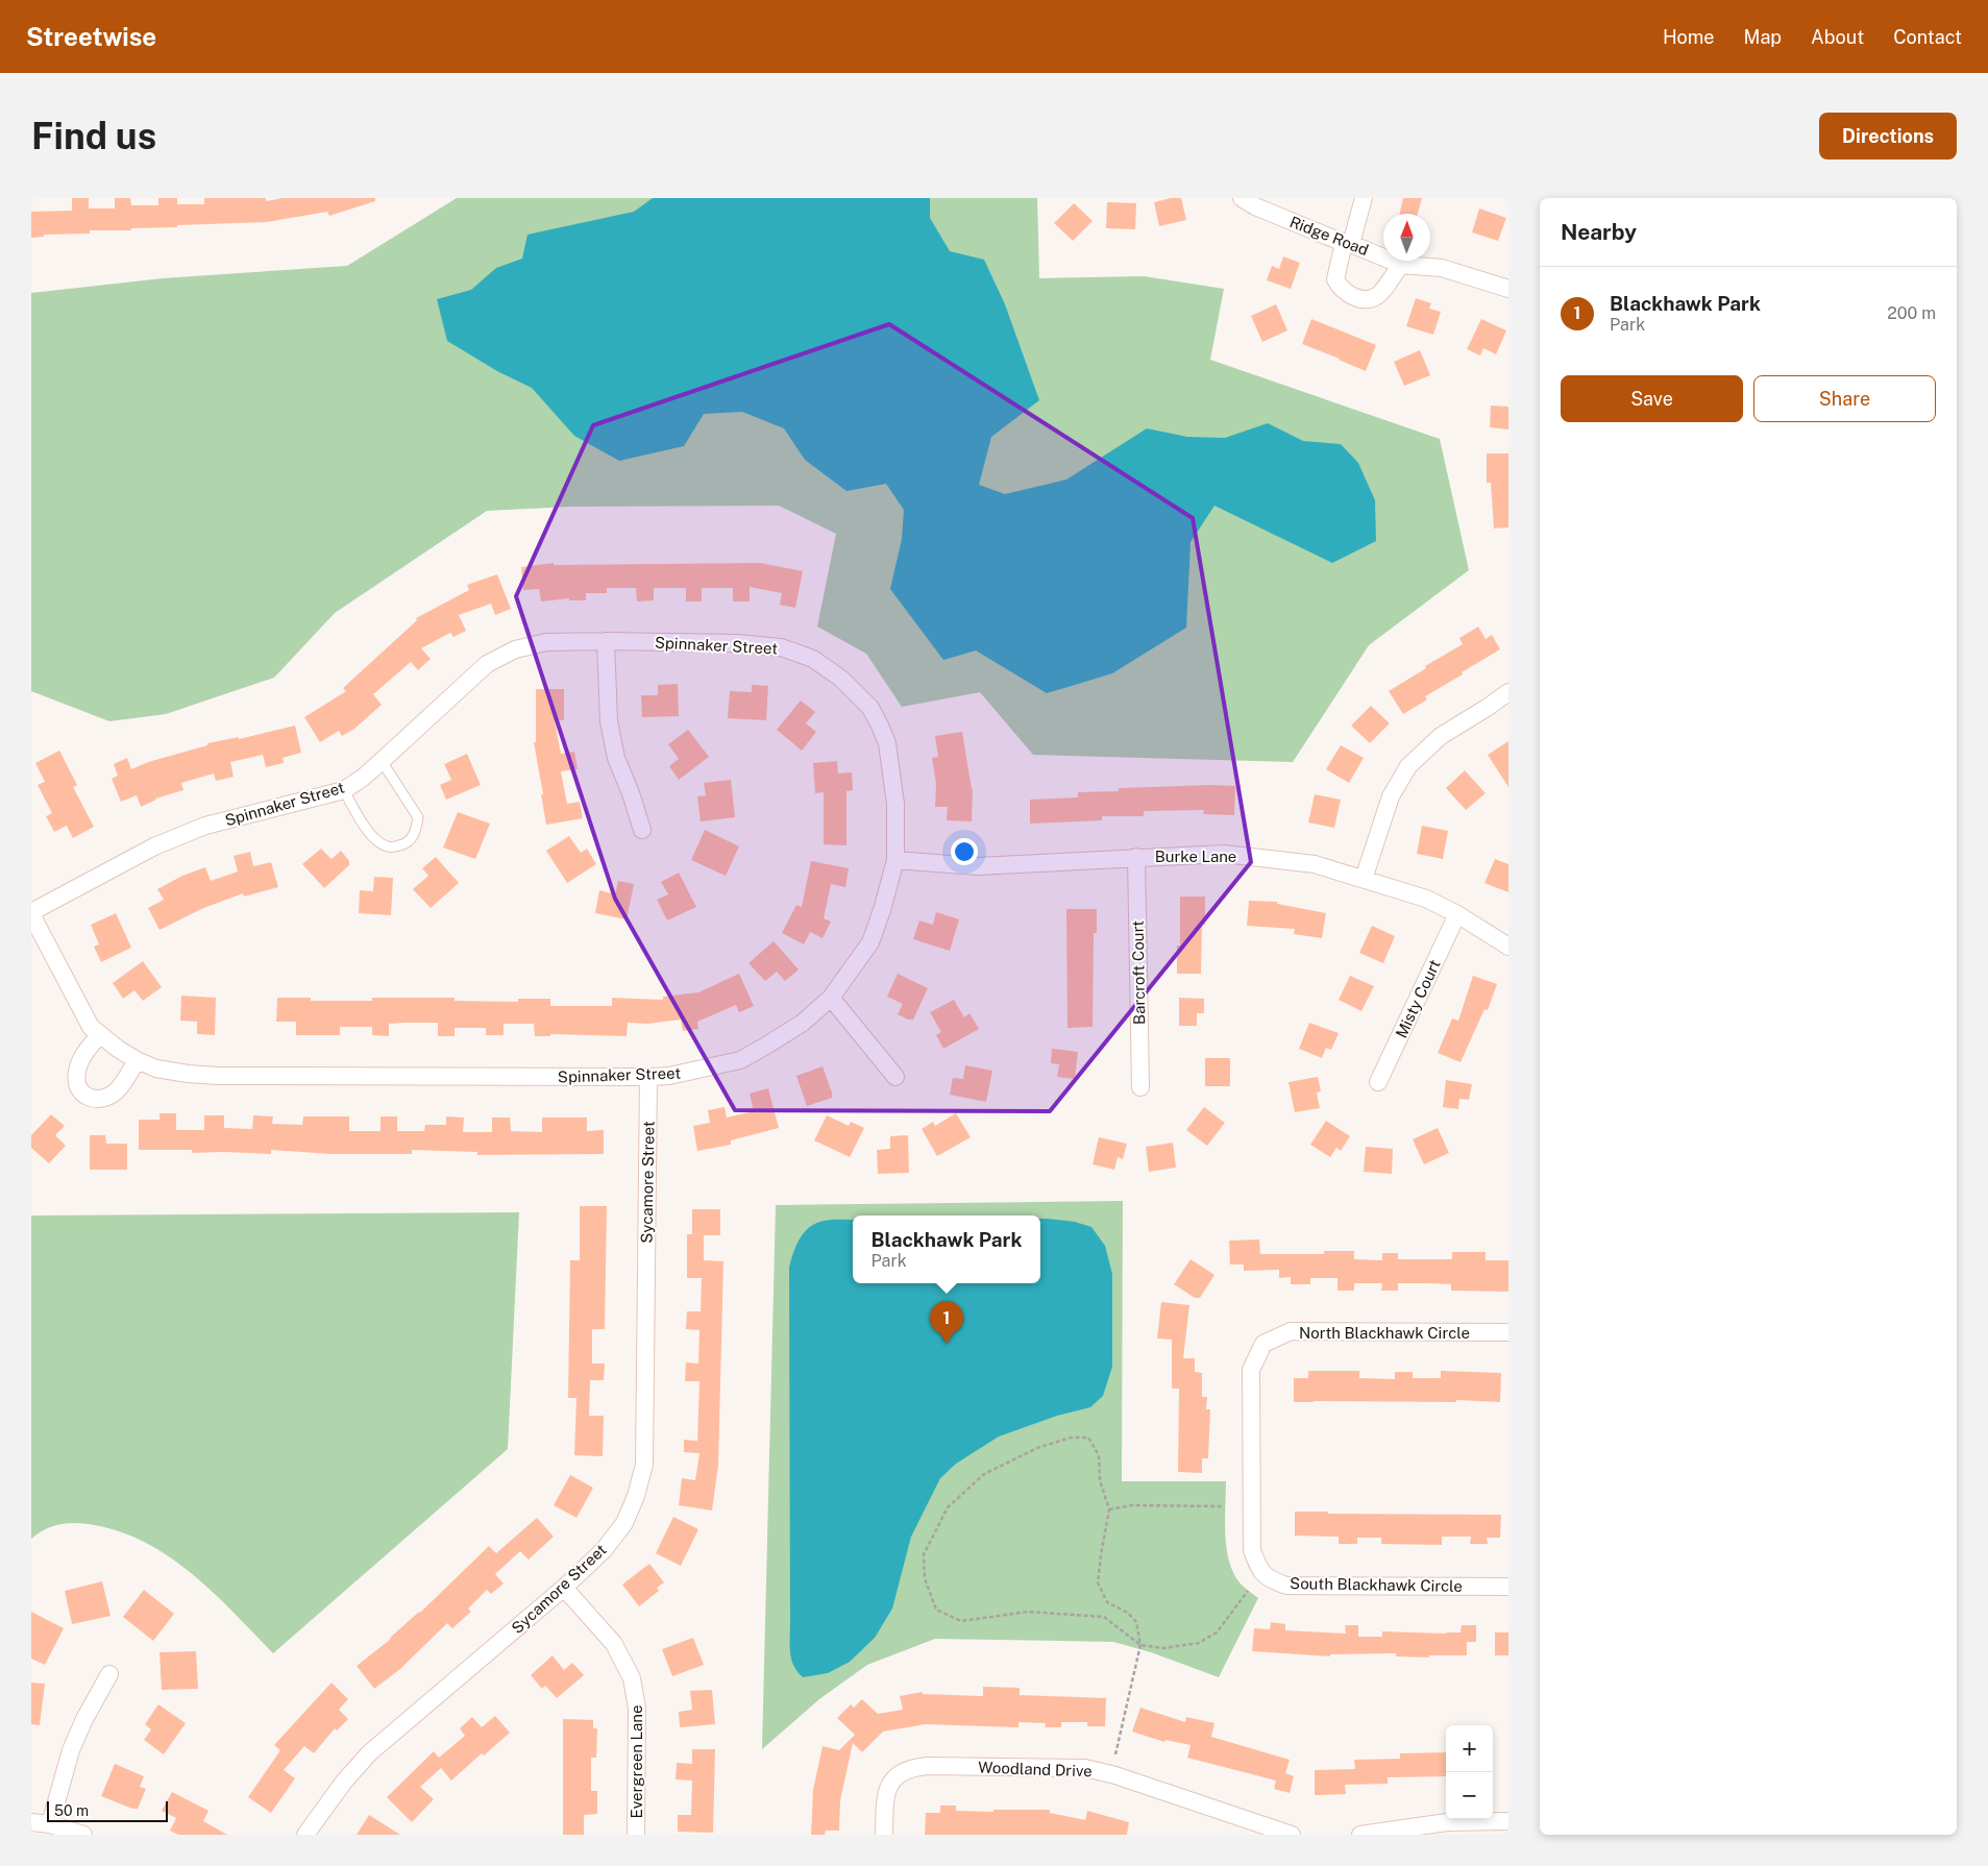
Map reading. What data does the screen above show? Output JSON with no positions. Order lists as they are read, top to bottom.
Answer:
{
  "streets": {
    "street": [
      "Ridge Road",
      "Spinnaker Street",
      "Burke Lane",
      "Barcroft Court",
      "Misty Court",
      "Sycamore Street",
      "North Blackhawk Circle",
      "South Blackhawk Circle",
      "Evergreen Lane",
      "Woodland Drive"
    ]
  },
  "crossings": [
    ["Spinnaker Street", "Burke Lane"],
    ["Spinnaker Street", "Sycamore Street"],
    ["Burke Lane", "Barcroft Court"],
    ["Burke Lane", "Misty Court"],
    ["Sycamore Street", "Evergreen Lane"],
    ["North Blackhawk Circle", "South Blackhawk Circle"]
  ],
  "scale_bar": "50 m",
  "north": "top",
  "page": {
    "header": "Streetwise",
    "nav": [
      "Home",
      "Map",
      "About",
      "Contact"
    ],
    "buttons": [
      "Directions",
      ["Save", "Share"]
    ],
    "title": "Find us",
    "heading": "Nearby",
    "list": [
      {
        "mark": "1",
        "name": "Blackhawk Park",
        "note": "Park",
        "value": "200 m"
      }
    ],
    "popup": ["Blackhawk Park", "Park"],
    "pins": "1",
    "map_buttons": ["+", "−"],
    "scale": "50 m"
  }
}
